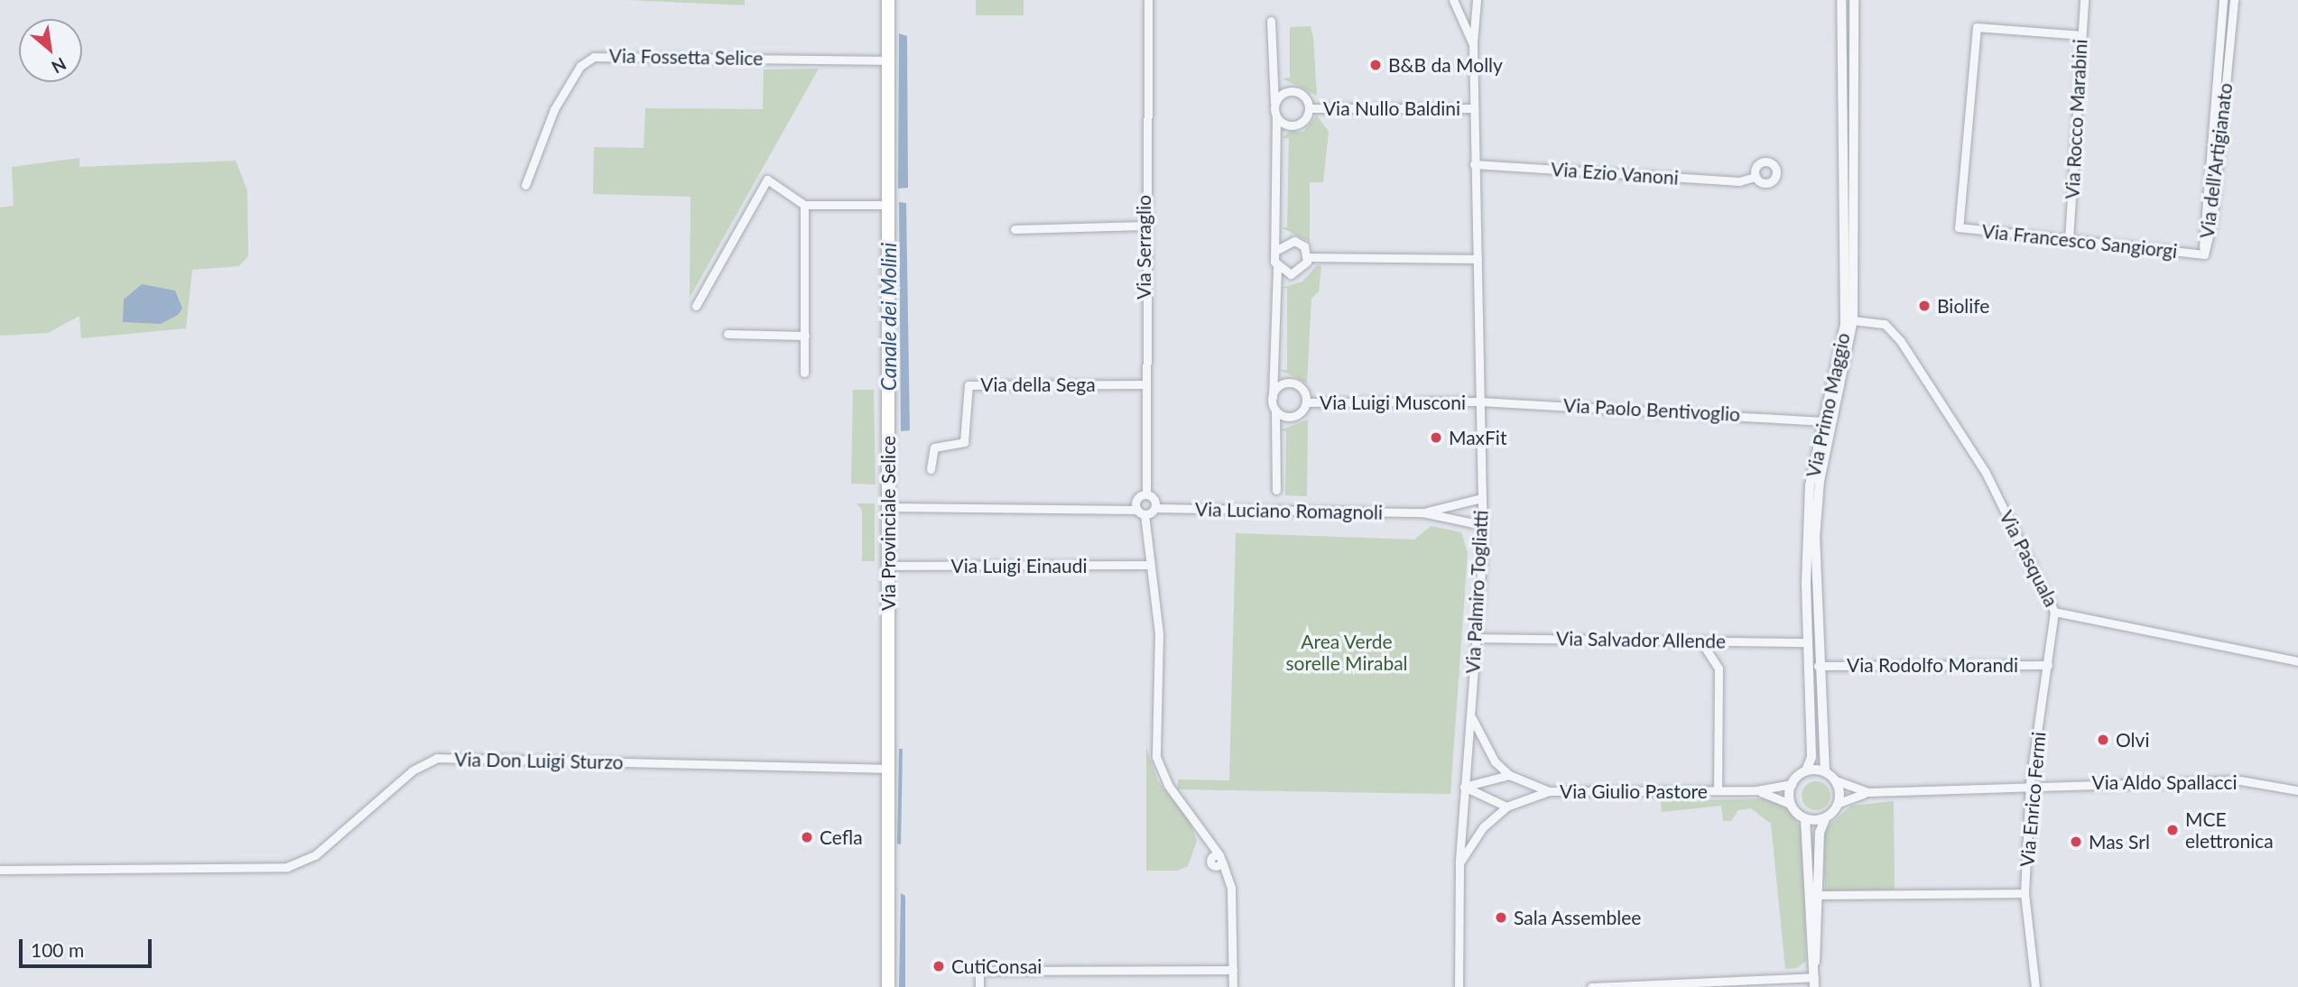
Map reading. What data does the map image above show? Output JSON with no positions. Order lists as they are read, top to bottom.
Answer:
{
  "streets": {
    "main road": ["Via Provinciale Selice"],
    "street": [
      "Via Fossetta Selice",
      "Via Nullo Baldini",
      "Via Rocco Marabini",
      "Via dell'Artigianato",
      "Via Ezio Vanoni",
      "Via Francesco Sangiorgi",
      "Via Serraglio",
      "Via della Sega",
      "Via Luigi Musconi",
      "Via Primo Maggio",
      "Via Paolo Bentivoglio",
      "Via Luciano Romagnoli",
      "Via Pasquala",
      "Via Luigi Einaudi",
      "Via Palmiro Togliatti",
      "Via Salvador Allende",
      "Via Rodolfo Morandi",
      "Via Don Luigi Sturzo",
      "Via Aldo Spallacci",
      "Via Giulio Pastore",
      "Via Enrico Fermi"
    ]
  },
  "crossings": [
    ["Via Fossetta Selice", "Via Provinciale Selice"],
    ["Via Nullo Baldini", "Via Palmiro Togliatti"],
    ["Via Rocco Marabini", "Via Francesco Sangiorgi"],
    ["Via dell'Artigianato", "Via Francesco Sangiorgi"],
    ["Via Ezio Vanoni", "Via Palmiro Togliatti"],
    ["Via Serraglio", "Via della Sega"],
    ["Via Luigi Musconi", "Via Paolo Bentivoglio"],
    ["Via Luigi Musconi", "Via Palmiro Togliatti"],
    ["Via Primo Maggio", "Via Paolo Bentivoglio"],
    ["Via Primo Maggio", "Via Pasquala"],
    ["Via Primo Maggio", "Via Salvador Allende"],
    ["Via Primo Maggio", "Via Rodolfo Morandi"],
    ["Via Primo Maggio", "Via Giulio Pastore"],
    ["Via Paolo Bentivoglio", "Via Palmiro Togliatti"],
    ["Via Luciano Romagnoli", "Via Palmiro Togliatti"],
    ["Via Provinciale Selice", "Via Luigi Einaudi"],
    ["Via Provinciale Selice", "Via Don Luigi Sturzo"],
    ["Via Pasquala", "Via Enrico Fermi"],
    ["Via Palmiro Togliatti", "Via Salvador Allende"],
    ["Via Palmiro Togliatti", "Via Giulio Pastore"],
    ["Via Salvador Allende", "Via Giulio Pastore"],
    ["Via Rodolfo Morandi", "Via Enrico Fermi"],
    ["Via Aldo Spallacci", "Via Enrico Fermi"]
  ],
  "water": ["Canale dei Molini"],
  "parks": ["Area Verde sorelle Mirabal"],
  "places": [
    "B&B da Molly",
    "Biolife",
    "MaxFit",
    "Olvi",
    "MCE elettronica",
    "Cefla",
    "Mas Srl",
    "Sala Assemblee",
    "CutiConsai"
  ],
  "scale_bar": "100 m",
  "north": "bottom right"
}
